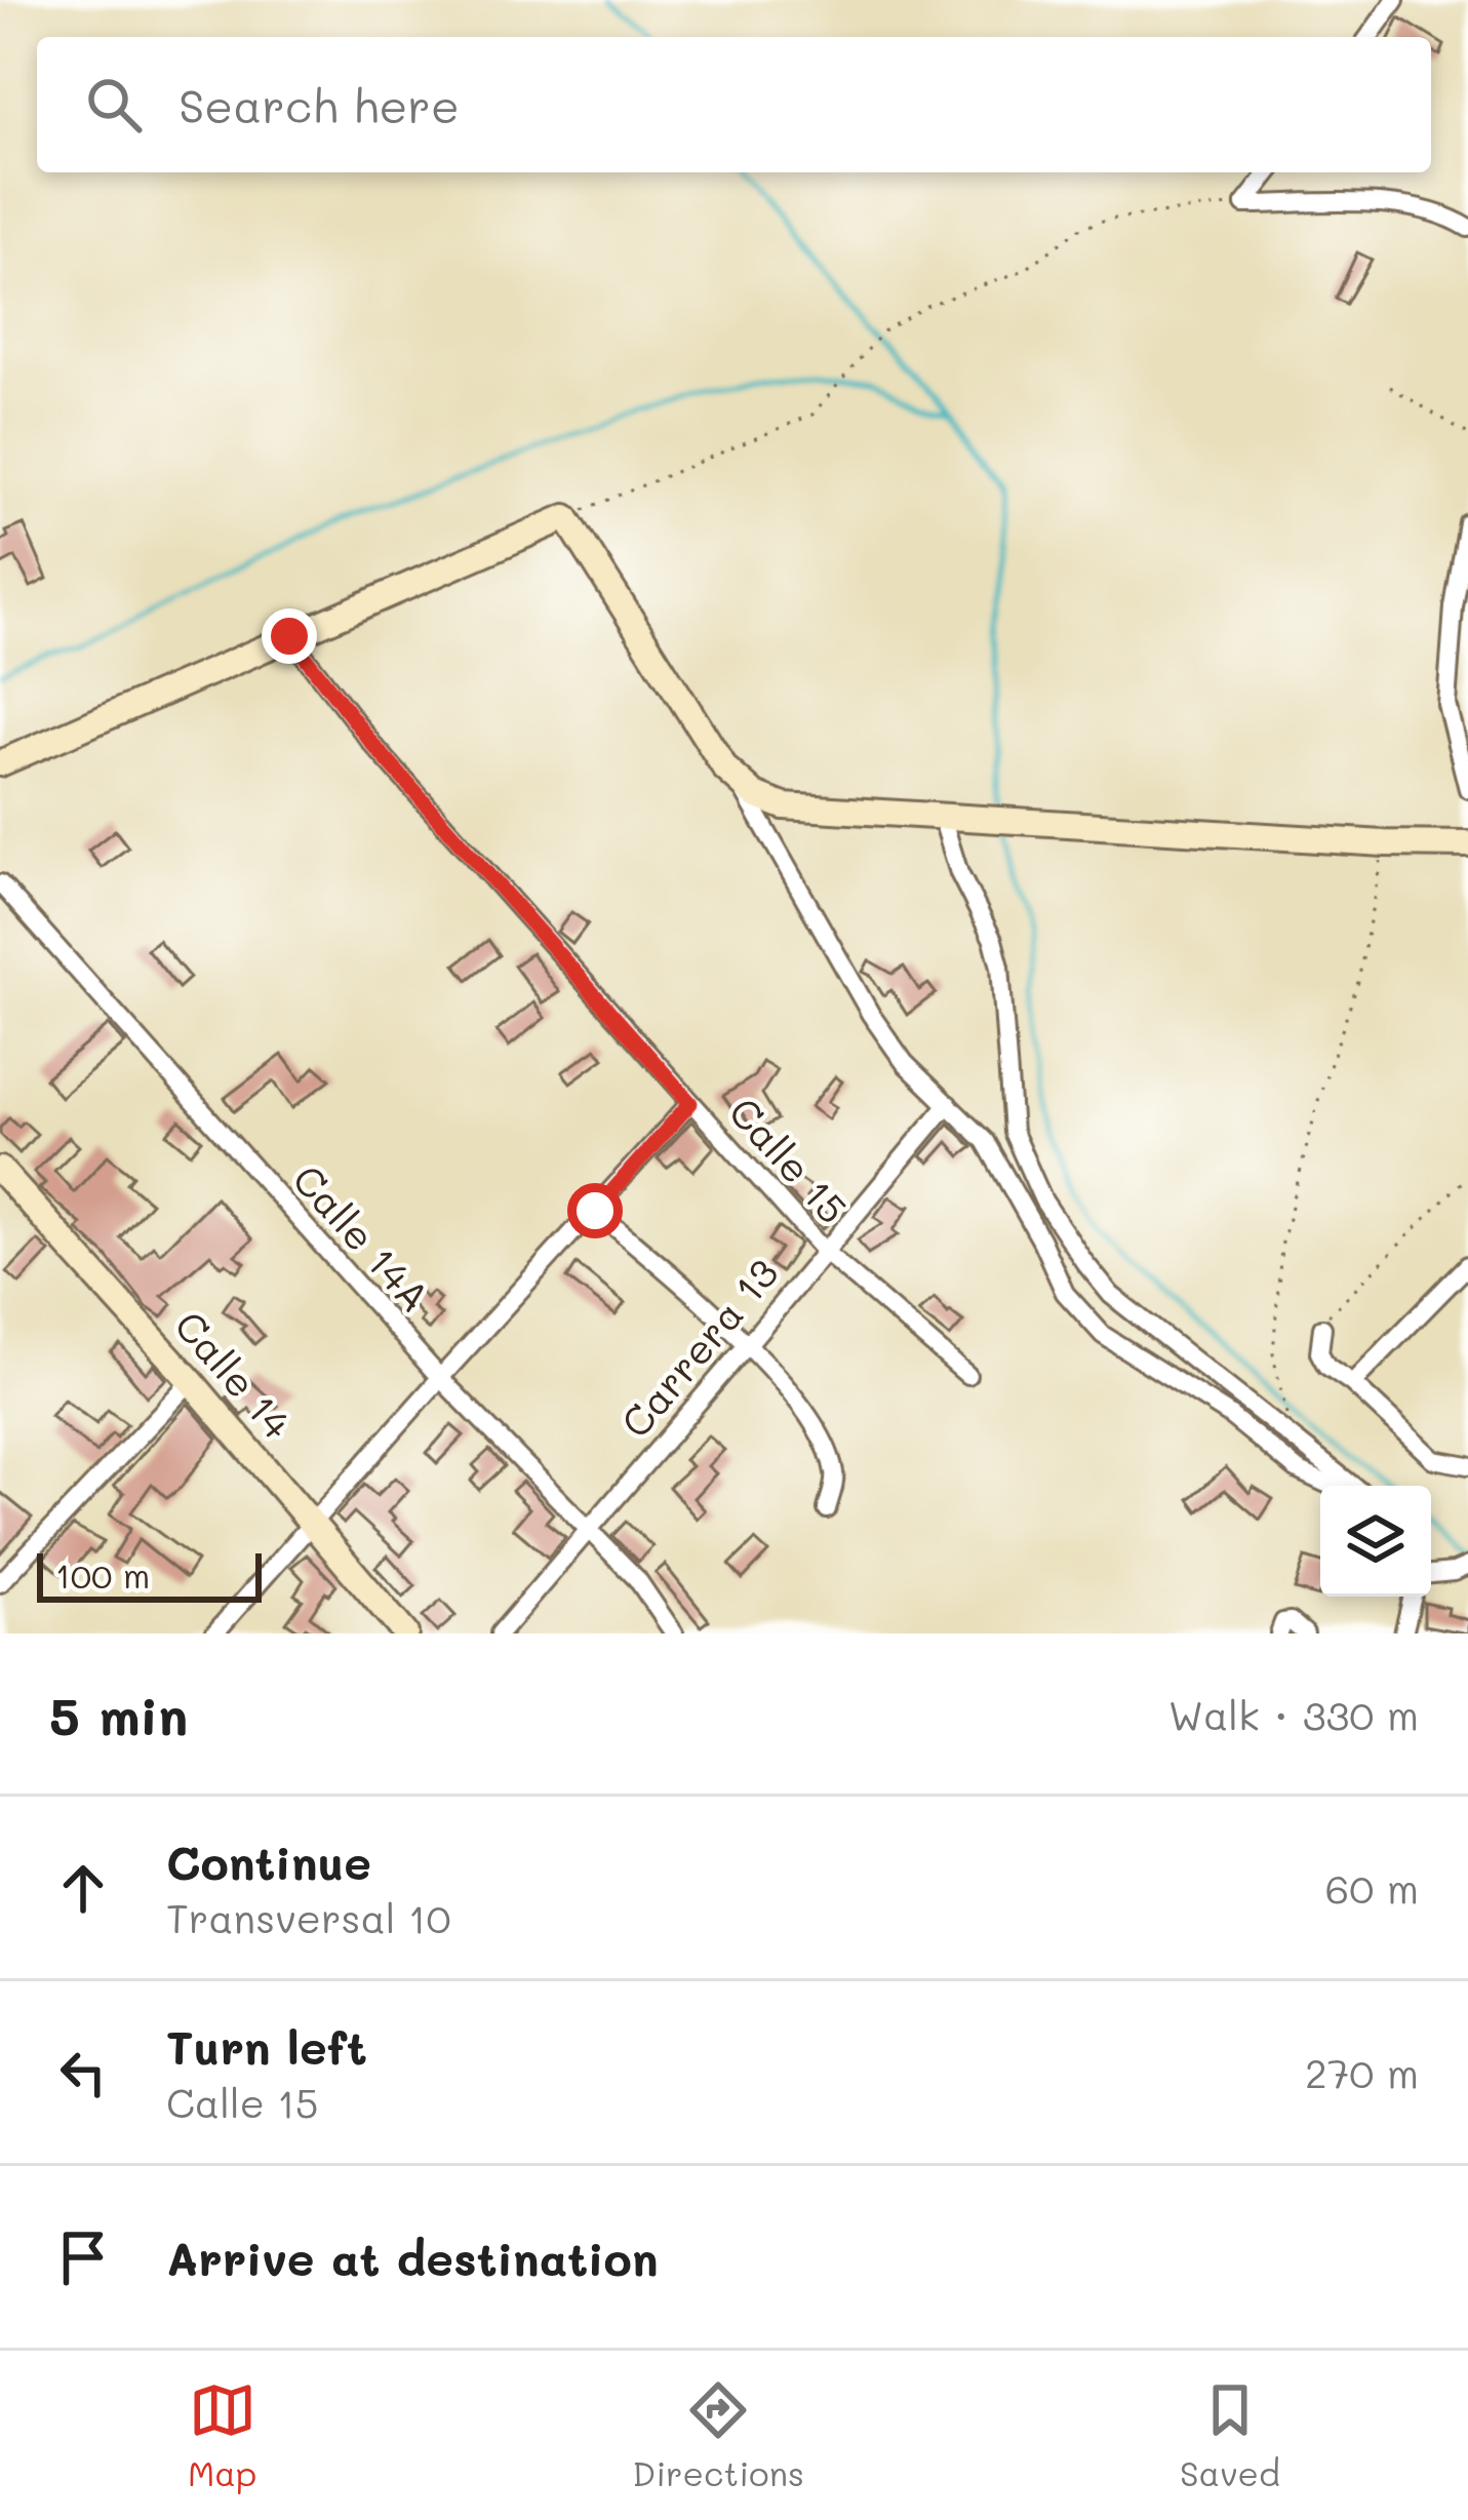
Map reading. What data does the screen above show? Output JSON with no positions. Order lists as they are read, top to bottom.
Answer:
{
  "streets": {
    "street": [
      "Calle 15",
      "Calle 14A",
      "Carrera 13",
      "Calle 14"
    ]
  },
  "crossings": [
    ["Calle 15", "Carrera 13"],
    ["Calle 14A", "Carrera 13"]
  ],
  "scale_bar": "100 m",
  "page": {
    "search": "Search here",
    "scale": "100 m",
    "heading": ["5 min", "Walk · 330 m"],
    "list": [
      ["Continue", "Transversal 10", "60 m"],
      ["Turn left", "Calle 15", "270 m"],
      "Arrive at destination"
    ],
    "nav": ["Map", "Directions", "Saved"]
  }
}
